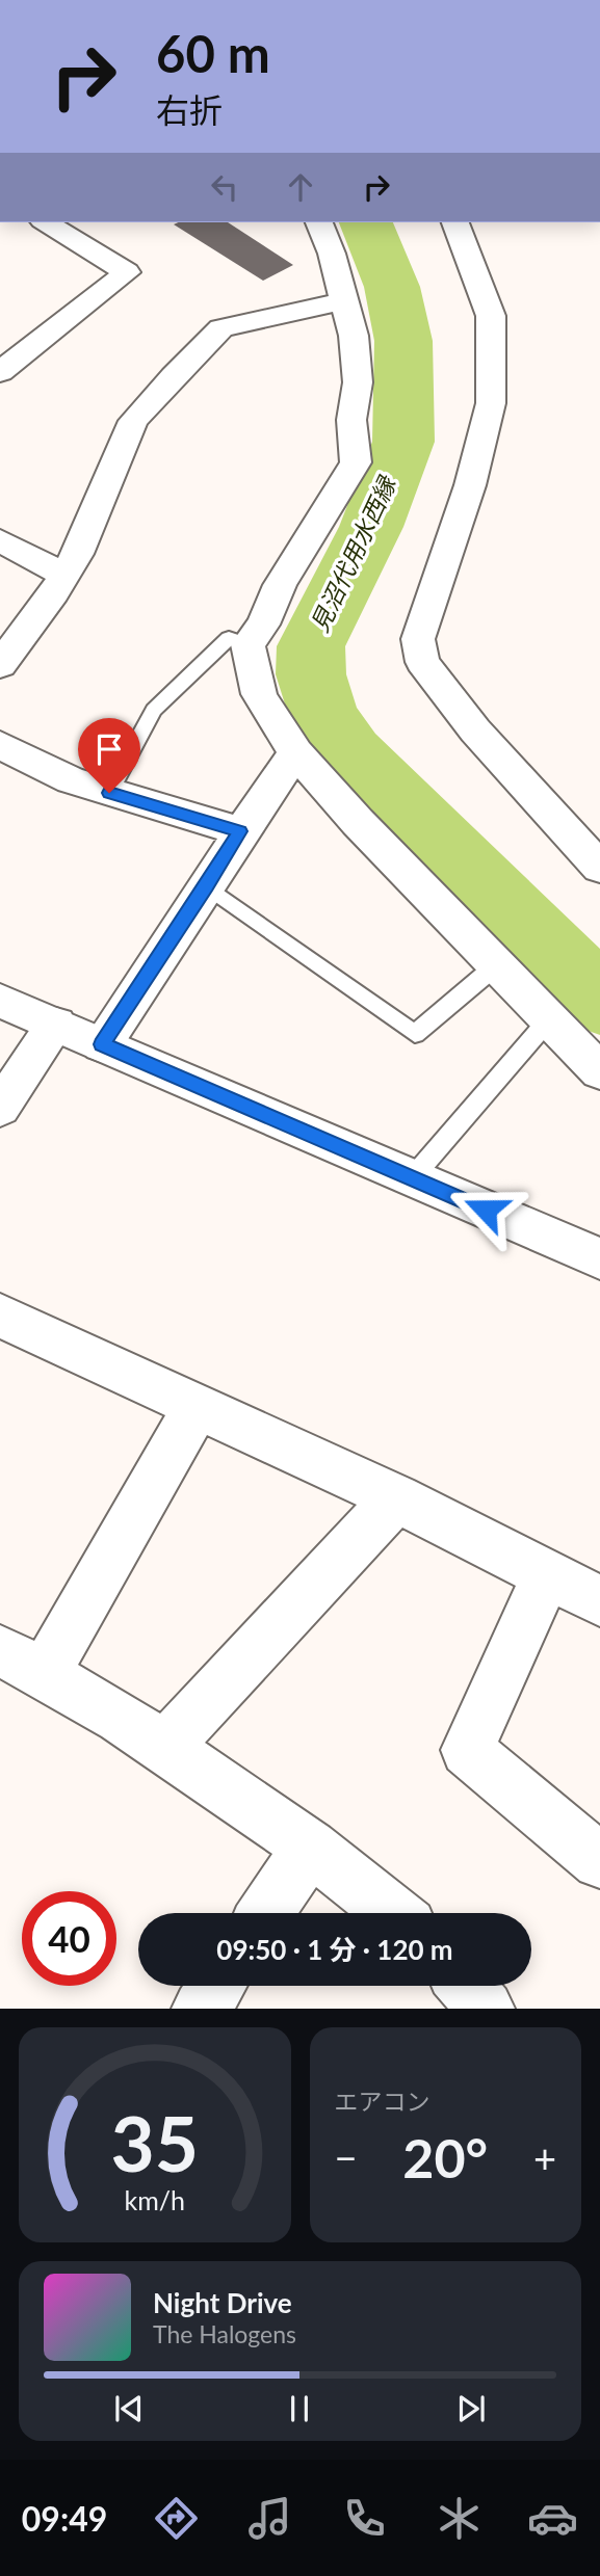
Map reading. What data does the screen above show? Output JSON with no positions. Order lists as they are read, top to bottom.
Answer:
{
  "water": ["見沼代用水西縁"],
  "page": {
    "turn": ["60 m", "右折"],
    "limit": "40",
    "trip": "09:50 · 1 分 · 120 m",
    "tile": "エアコン",
    "heat": ["−", "20°", "+"],
    "song": ["Night Drive", "The Halogens"],
    "tabs": "09:49",
    "gauge": ["35", "km/h"]
  }
}
